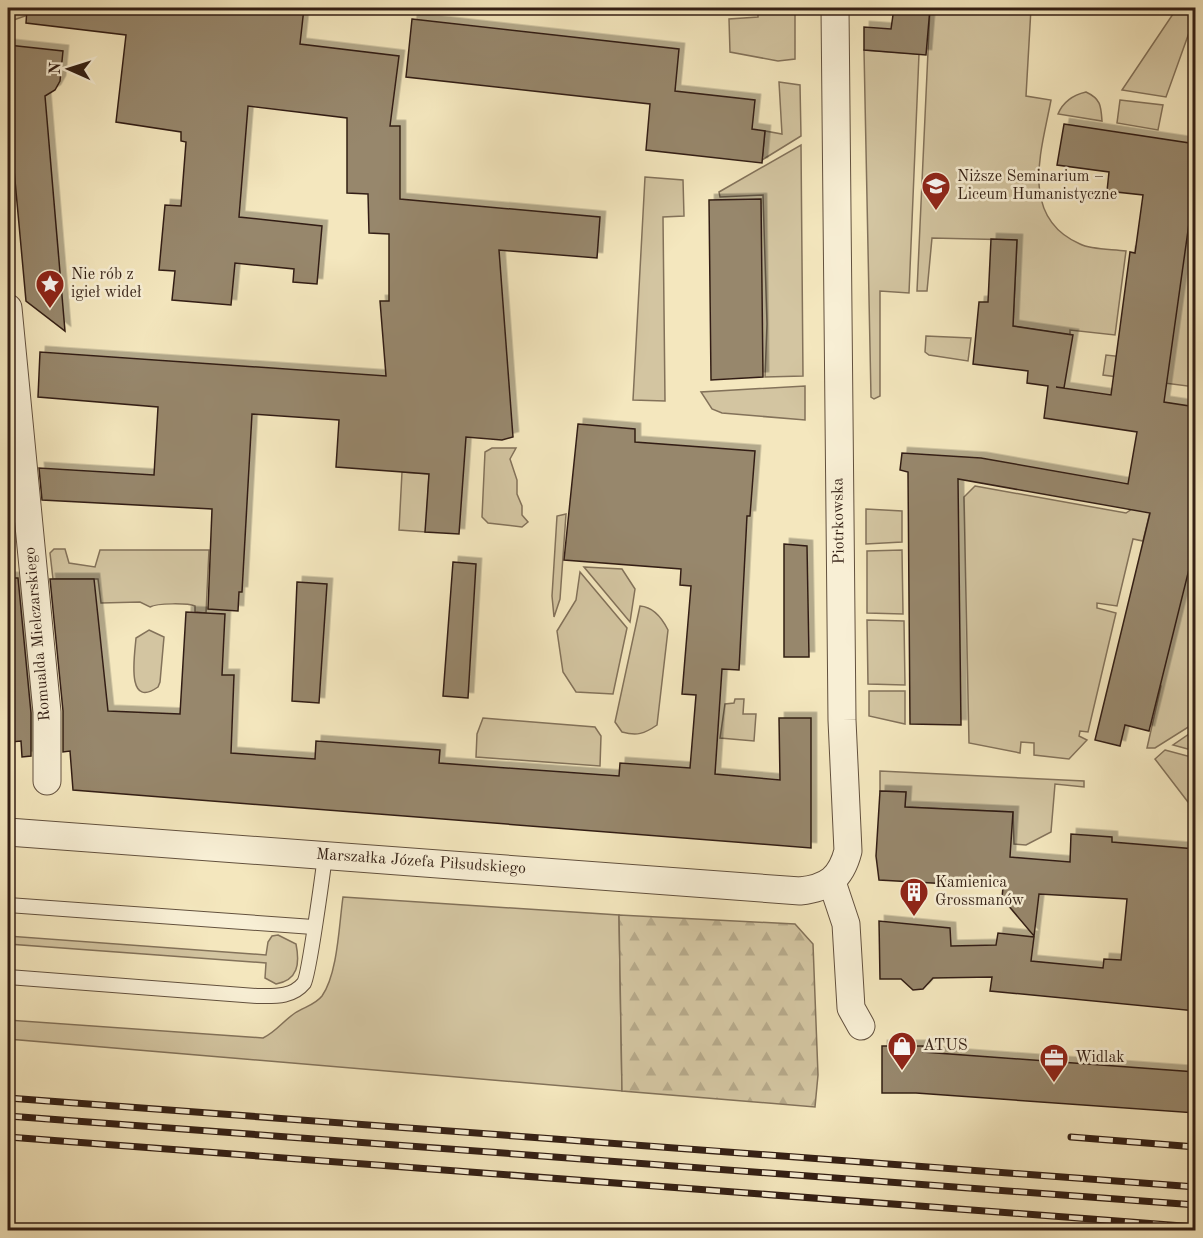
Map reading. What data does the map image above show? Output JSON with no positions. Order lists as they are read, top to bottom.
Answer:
{
  "streets": {
    "street": ["Piotrkowska", "Romualda Mielczarskiego", "Marszałka Józefa Piłsudskiego"]
  },
  "crossings": [
    ["Piotrkowska", "Marszałka Józefa Piłsudskiego"]
  ],
  "places": {
    "school or university": ["Niższe Seminarium – Liceum Humanistyczne"],
    "place": ["Nie rób z igieł wideł"],
    "building": ["Kamienica Grossmanów"],
    "shop": ["ATUS"],
    "office": ["Widlak"]
  },
  "north": "left"
}
